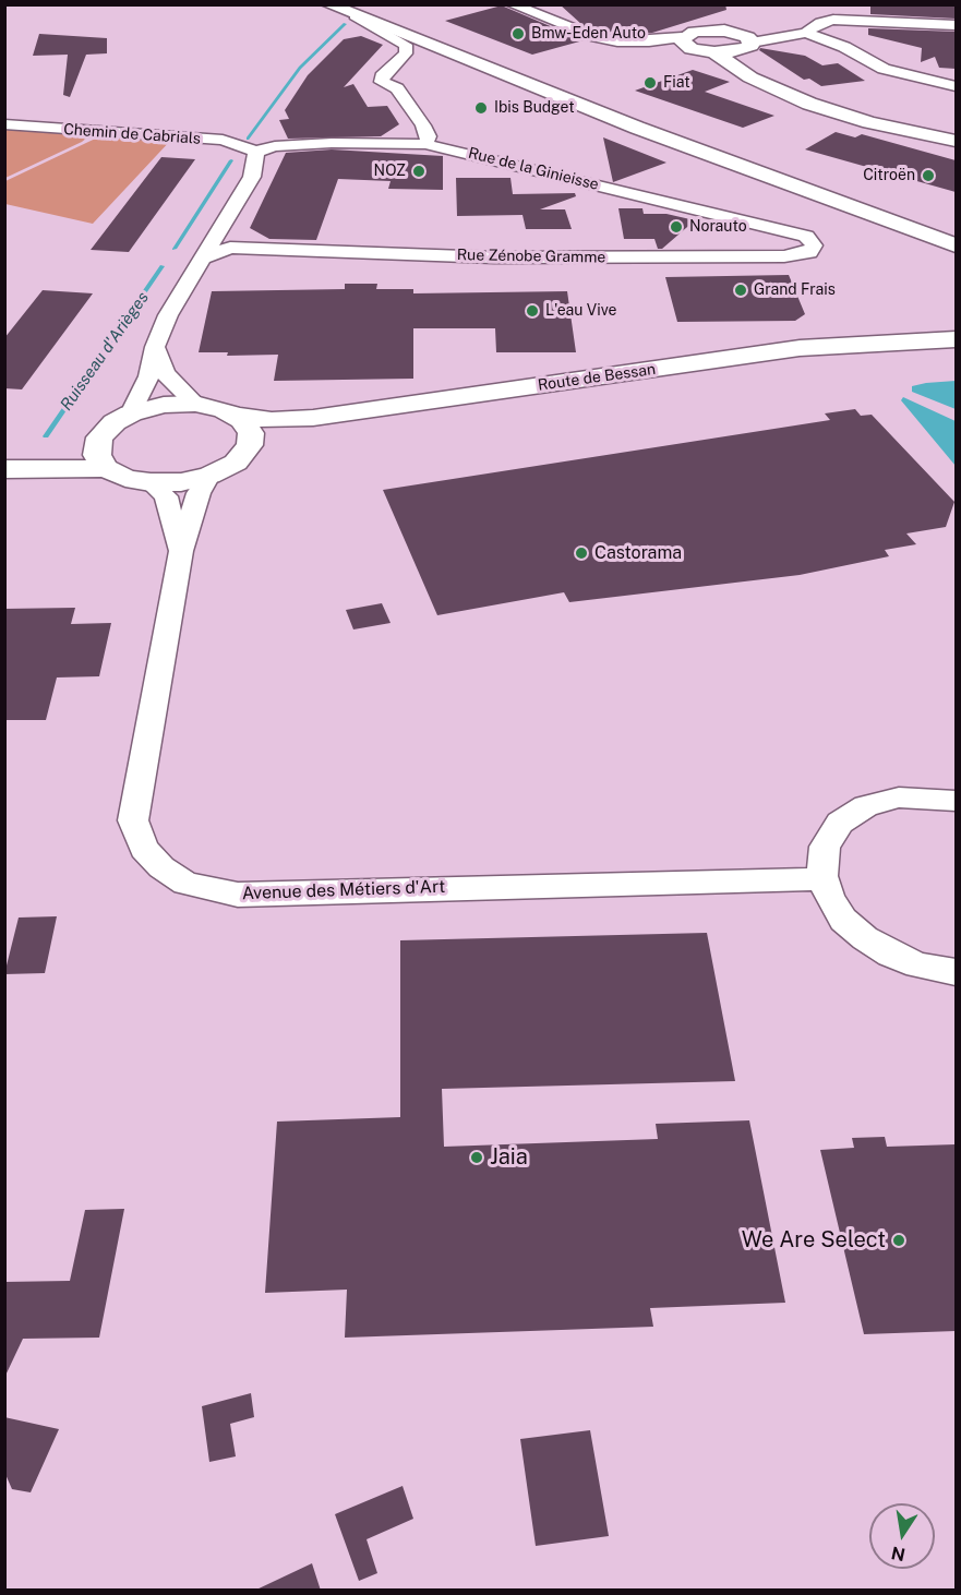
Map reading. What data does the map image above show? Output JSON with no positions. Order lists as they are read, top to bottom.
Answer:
{
  "streets": {
    "main road": ["Route de Bessan"],
    "street": [
      "Chemin de Cabrials",
      "Rue de la Ginieisse",
      "Rue Zénobe Gramme",
      "Avenue des Métiers d'Art"
    ]
  },
  "crossings": [
    ["Chemin de Cabrials", "Rue de la Ginieisse"],
    ["Rue de la Ginieisse", "Rue Zénobe Gramme"]
  ],
  "water": ["Ruisseau d'Arièges"],
  "places": [
    "Bmw-Eden Auto",
    "Fiat",
    "Ibis Budget",
    "NOZ",
    "Citroën",
    "Norauto",
    "Grand Frais",
    "L'eau Vive",
    "Castorama",
    "Jaia",
    "We Are Select"
  ],
  "north": "bottom"
}
